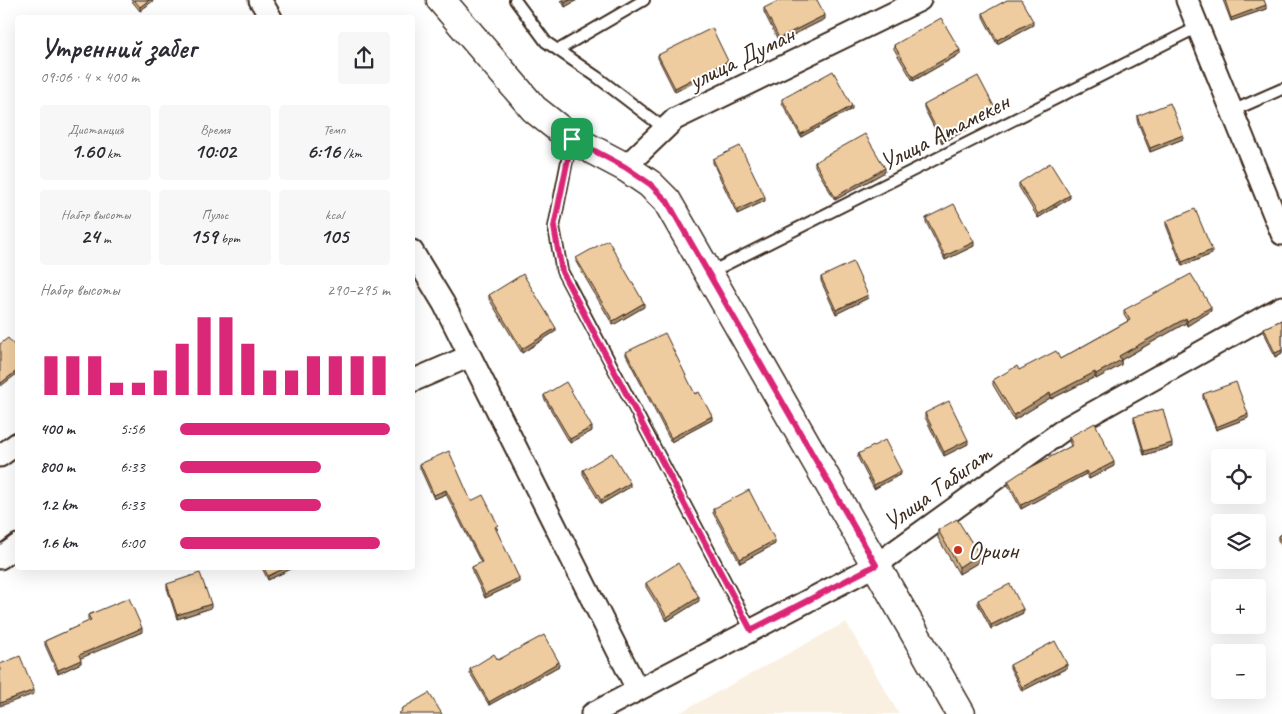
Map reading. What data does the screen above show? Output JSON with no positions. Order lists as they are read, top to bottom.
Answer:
{
  "streets": {
    "street": ["улица Думан", "Улица Табигат"],
    "lane": ["Улица Атамекен"]
  },
  "places": ["Орион"],
  "page": {
    "heading": ["Утренний забег", "09:06 · 4 × 400 m"],
    "stats": [
      ["Дистанция", "1.60 km"],
      ["Время", "10:02"],
      ["Темп", "6:16 /km"],
      ["Набор высоты", "24 m"],
      ["Пульс", "159 bpm"],
      ["kcal", "105"]
    ],
    "chart": ["Набор высоты", "290–295 m"],
    "list": [
      {
        "name": "400 m",
        "note": "5:56"
      },
      {
        "name": "800 m",
        "note": "6:33"
      },
      {
        "name": "1.2 km",
        "note": "6:33"
      },
      {
        "name": "1.6 km",
        "note": "6:00"
      }
    ],
    "map_buttons": ["+", "−"]
  }
}
